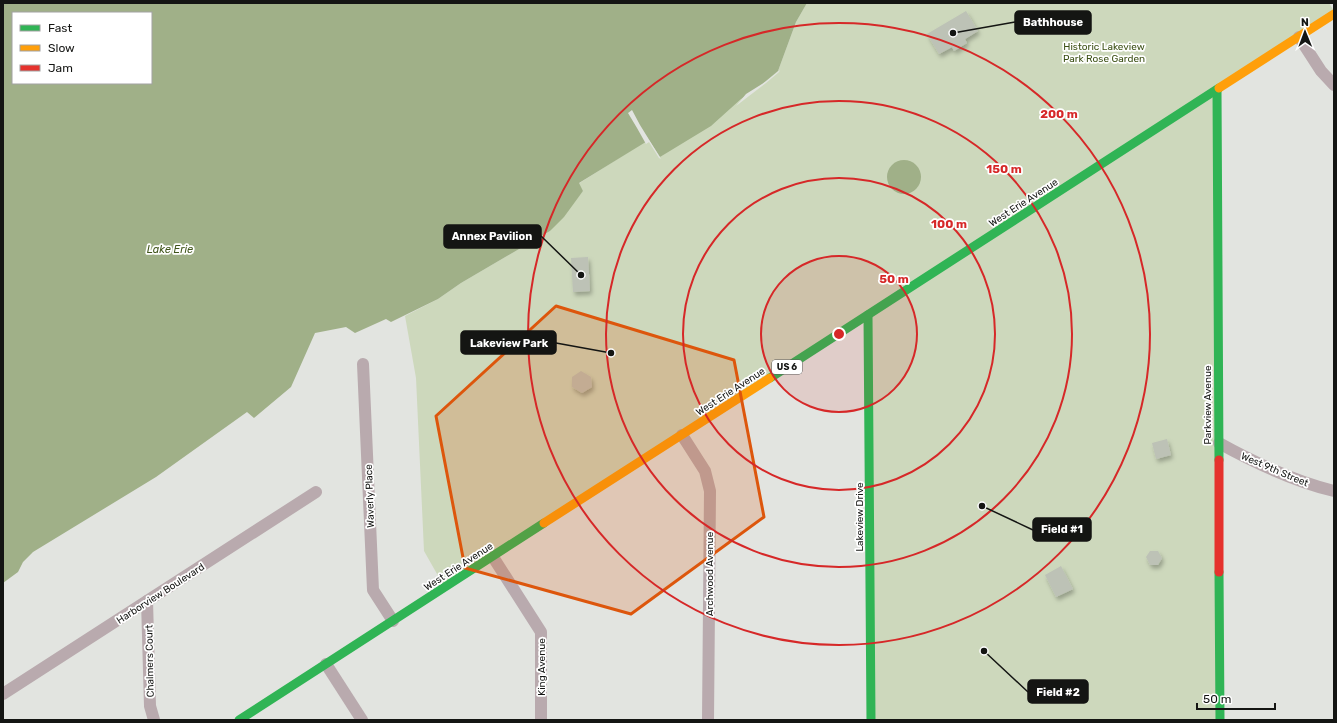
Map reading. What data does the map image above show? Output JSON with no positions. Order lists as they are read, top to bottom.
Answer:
{
  "streets": {
    "main road": [
      "West Erie Avenue",
      "US 6",
      "Parkview Avenue",
      "Lakeview Drive"
    ],
    "street": [
      "West 9th Street",
      "Waverly Place",
      "Archwood Avenue",
      "Harborview Boulevard",
      "Chalmers Court",
      "King Avenue"
    ]
  },
  "crossings": [
    ["West Erie Avenue", "Parkview Avenue"],
    ["West Erie Avenue", "Waverly Place"],
    ["West Erie Avenue", "Lakeview Drive"],
    ["West Erie Avenue", "Archwood Avenue"],
    ["West Erie Avenue", "King Avenue"],
    ["Parkview Avenue", "West 9th Street"],
    ["Harborview Boulevard", "Chalmers Court"]
  ],
  "water": ["Lake Erie"],
  "parks": ["Historic Lakeview Park Rose Garden"],
  "places": [
    "Bathhouse",
    "Annex Pavilion",
    "Lakeview Park",
    "Field #1",
    "Field #2"
  ],
  "legend": ["Fast", "Slow", "Jam"],
  "scale_bar": "50 m",
  "north": "top",
  "rings": [
    "200 m",
    "150 m",
    "100 m",
    "50 m"
  ]
}
